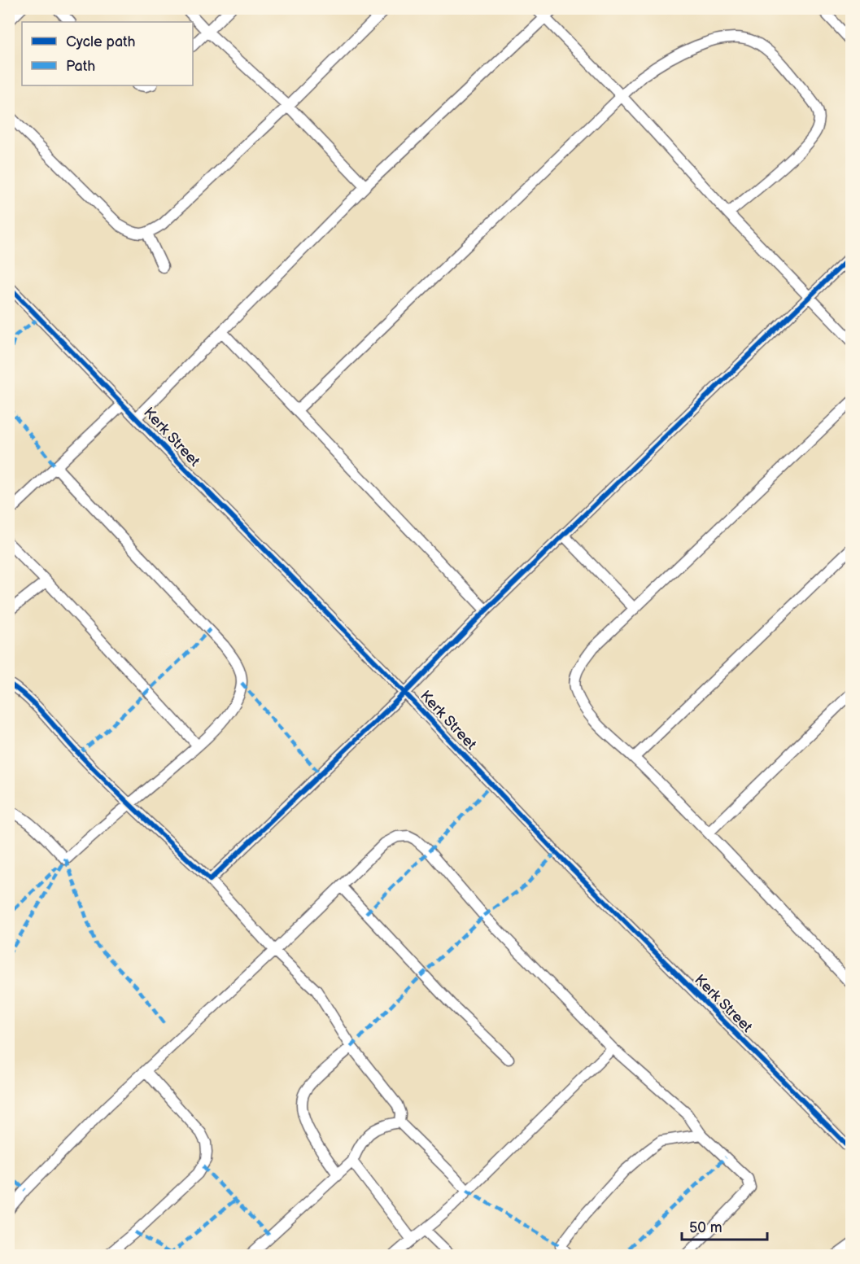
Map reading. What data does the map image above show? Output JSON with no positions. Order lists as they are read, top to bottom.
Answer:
{
  "streets": {
    "street": ["Kerk Street"]
  },
  "legend": ["Cycle path", "Path"],
  "scale_bar": "50 m"
}
